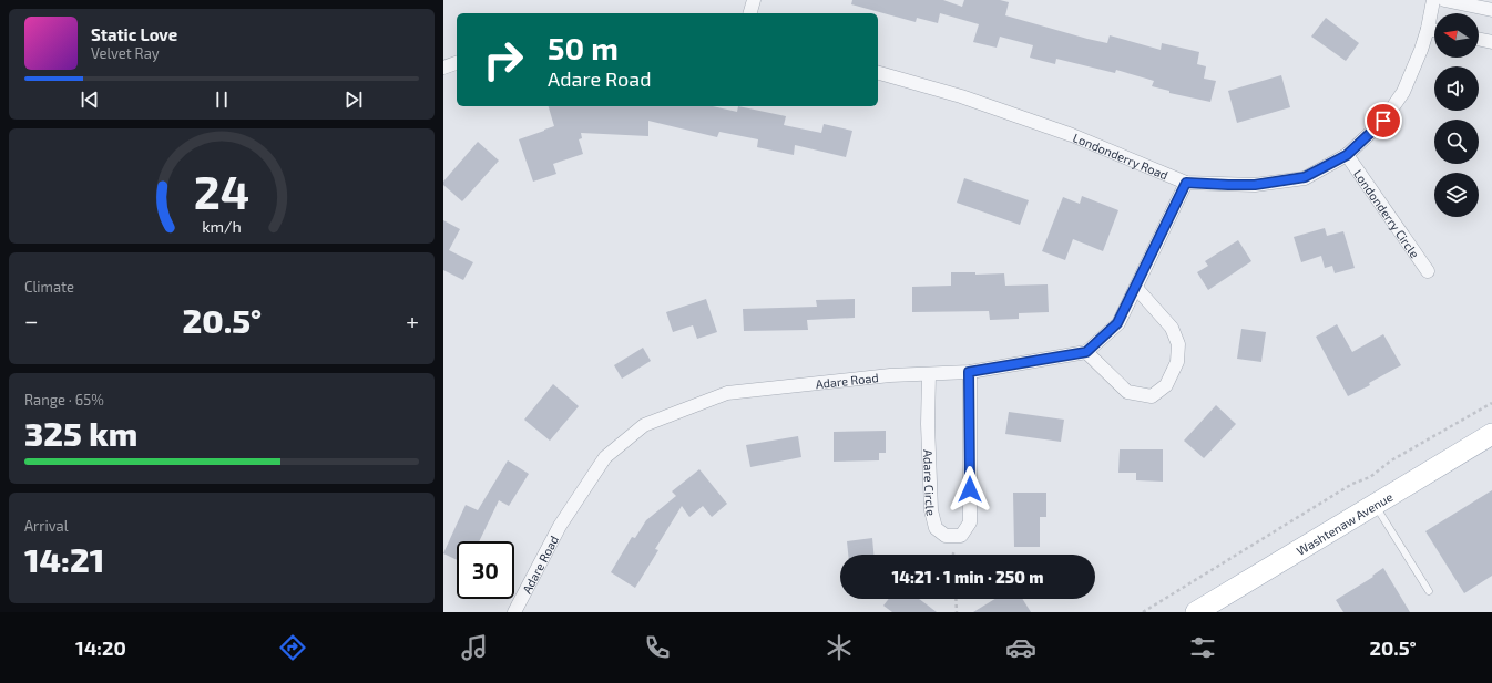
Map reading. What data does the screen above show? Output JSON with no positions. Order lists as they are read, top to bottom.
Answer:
{
  "streets": {
    "main road": ["Washtenaw Avenue"],
    "street": [
      "Londonderry Road",
      "Londonderry Circle",
      "Adare Road",
      "Adare Circle"
    ]
  },
  "crossings": [
    ["Londonderry Road", "Londonderry Circle"],
    ["Adare Road", "Adare Circle"]
  ],
  "north": "left",
  "page": {
    "turn": ["50 m", "Adare Road"],
    "song": ["Static Love", "Velvet Ray"],
    "tile": [
      "Climate",
      ["Range · 65%", "325 km"],
      ["Arrival", "14:21"]
    ],
    "heat": ["−", "20.5°", "+"],
    "limit": "30",
    "trip": "14:21 · 1 min · 250 m",
    "tabs": ["14:20", "20.5°"],
    "gauge": ["24", "km/h"]
  }
}
